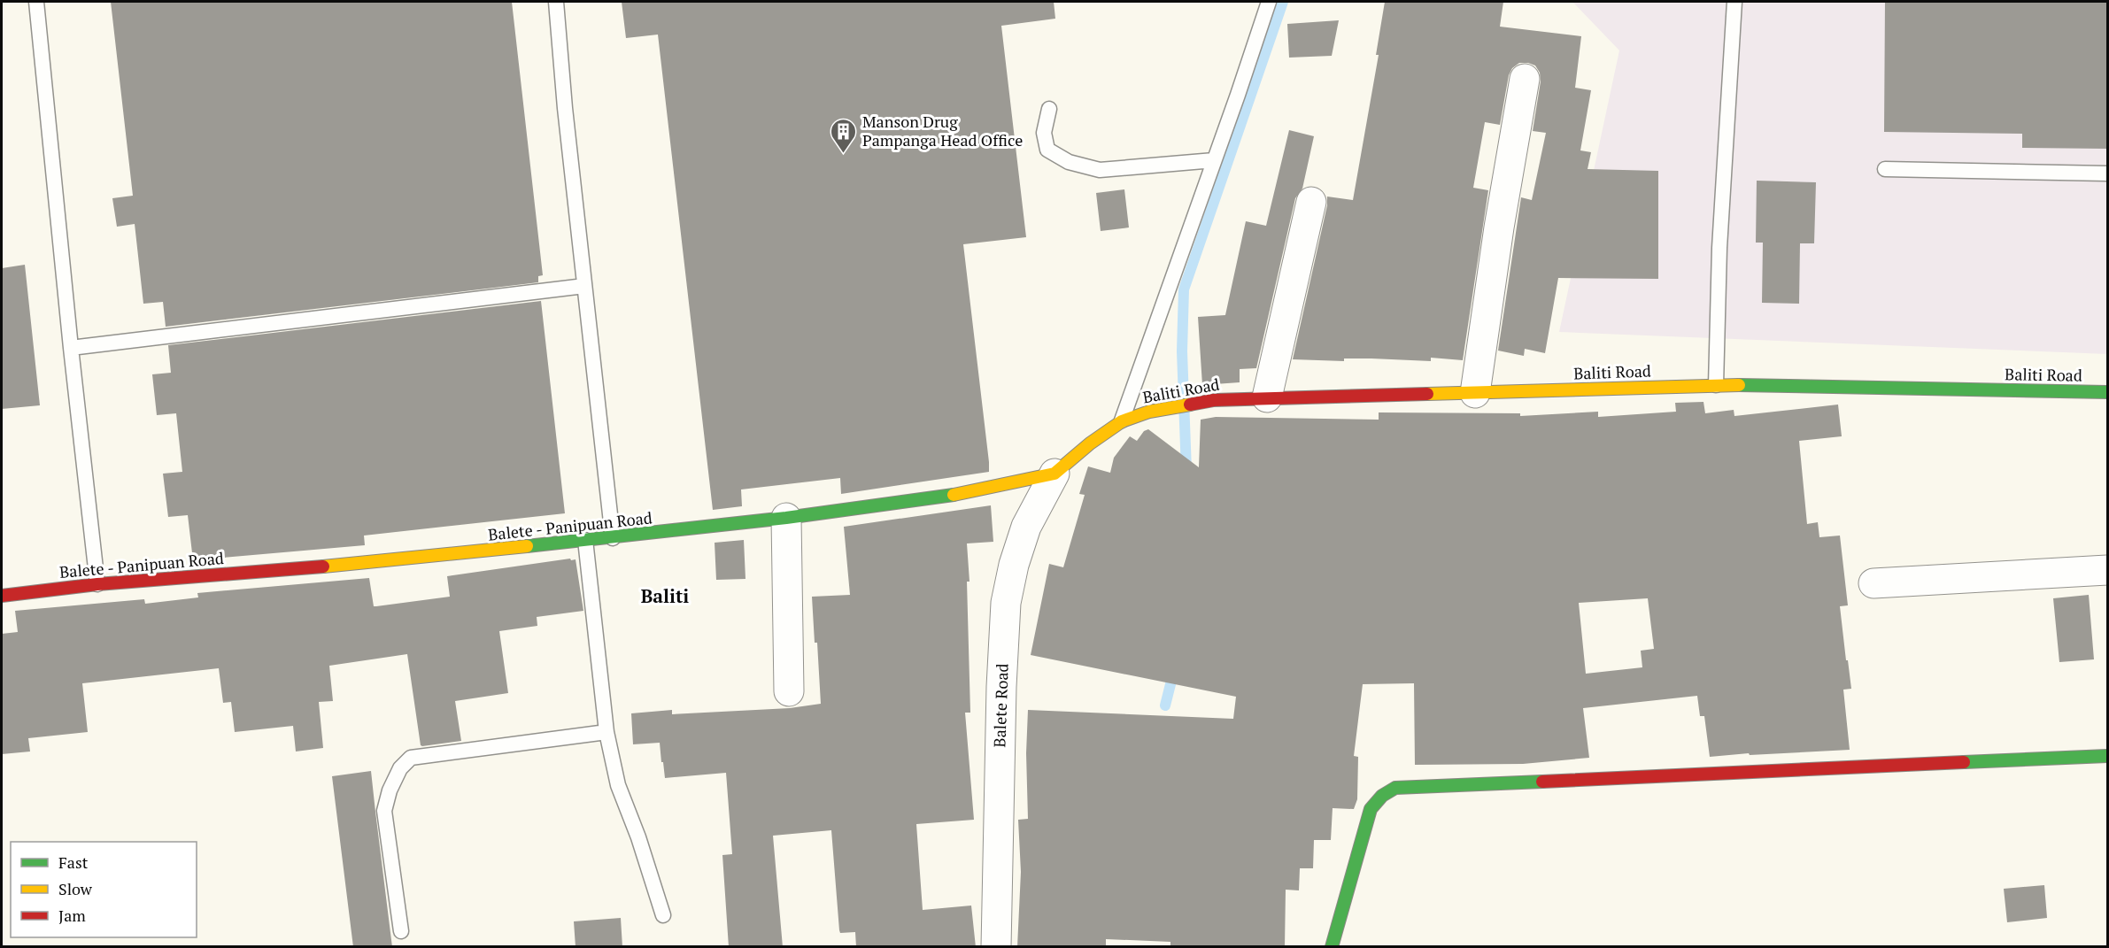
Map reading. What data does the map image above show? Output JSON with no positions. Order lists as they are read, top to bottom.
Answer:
{
  "streets": {
    "main road": ["Baliti Road", "Balete - Panipuan Road"],
    "street": ["Balete Road"]
  },
  "crossings": [
    ["Baliti Road", "Balete - Panipuan Road"],
    ["Balete - Panipuan Road", "Balete Road"]
  ],
  "districts": ["Baliti"],
  "places": {
    "building": ["Manson Drug Pampanga Head Office"]
  },
  "legend": ["Fast", "Slow", "Jam"]
}
